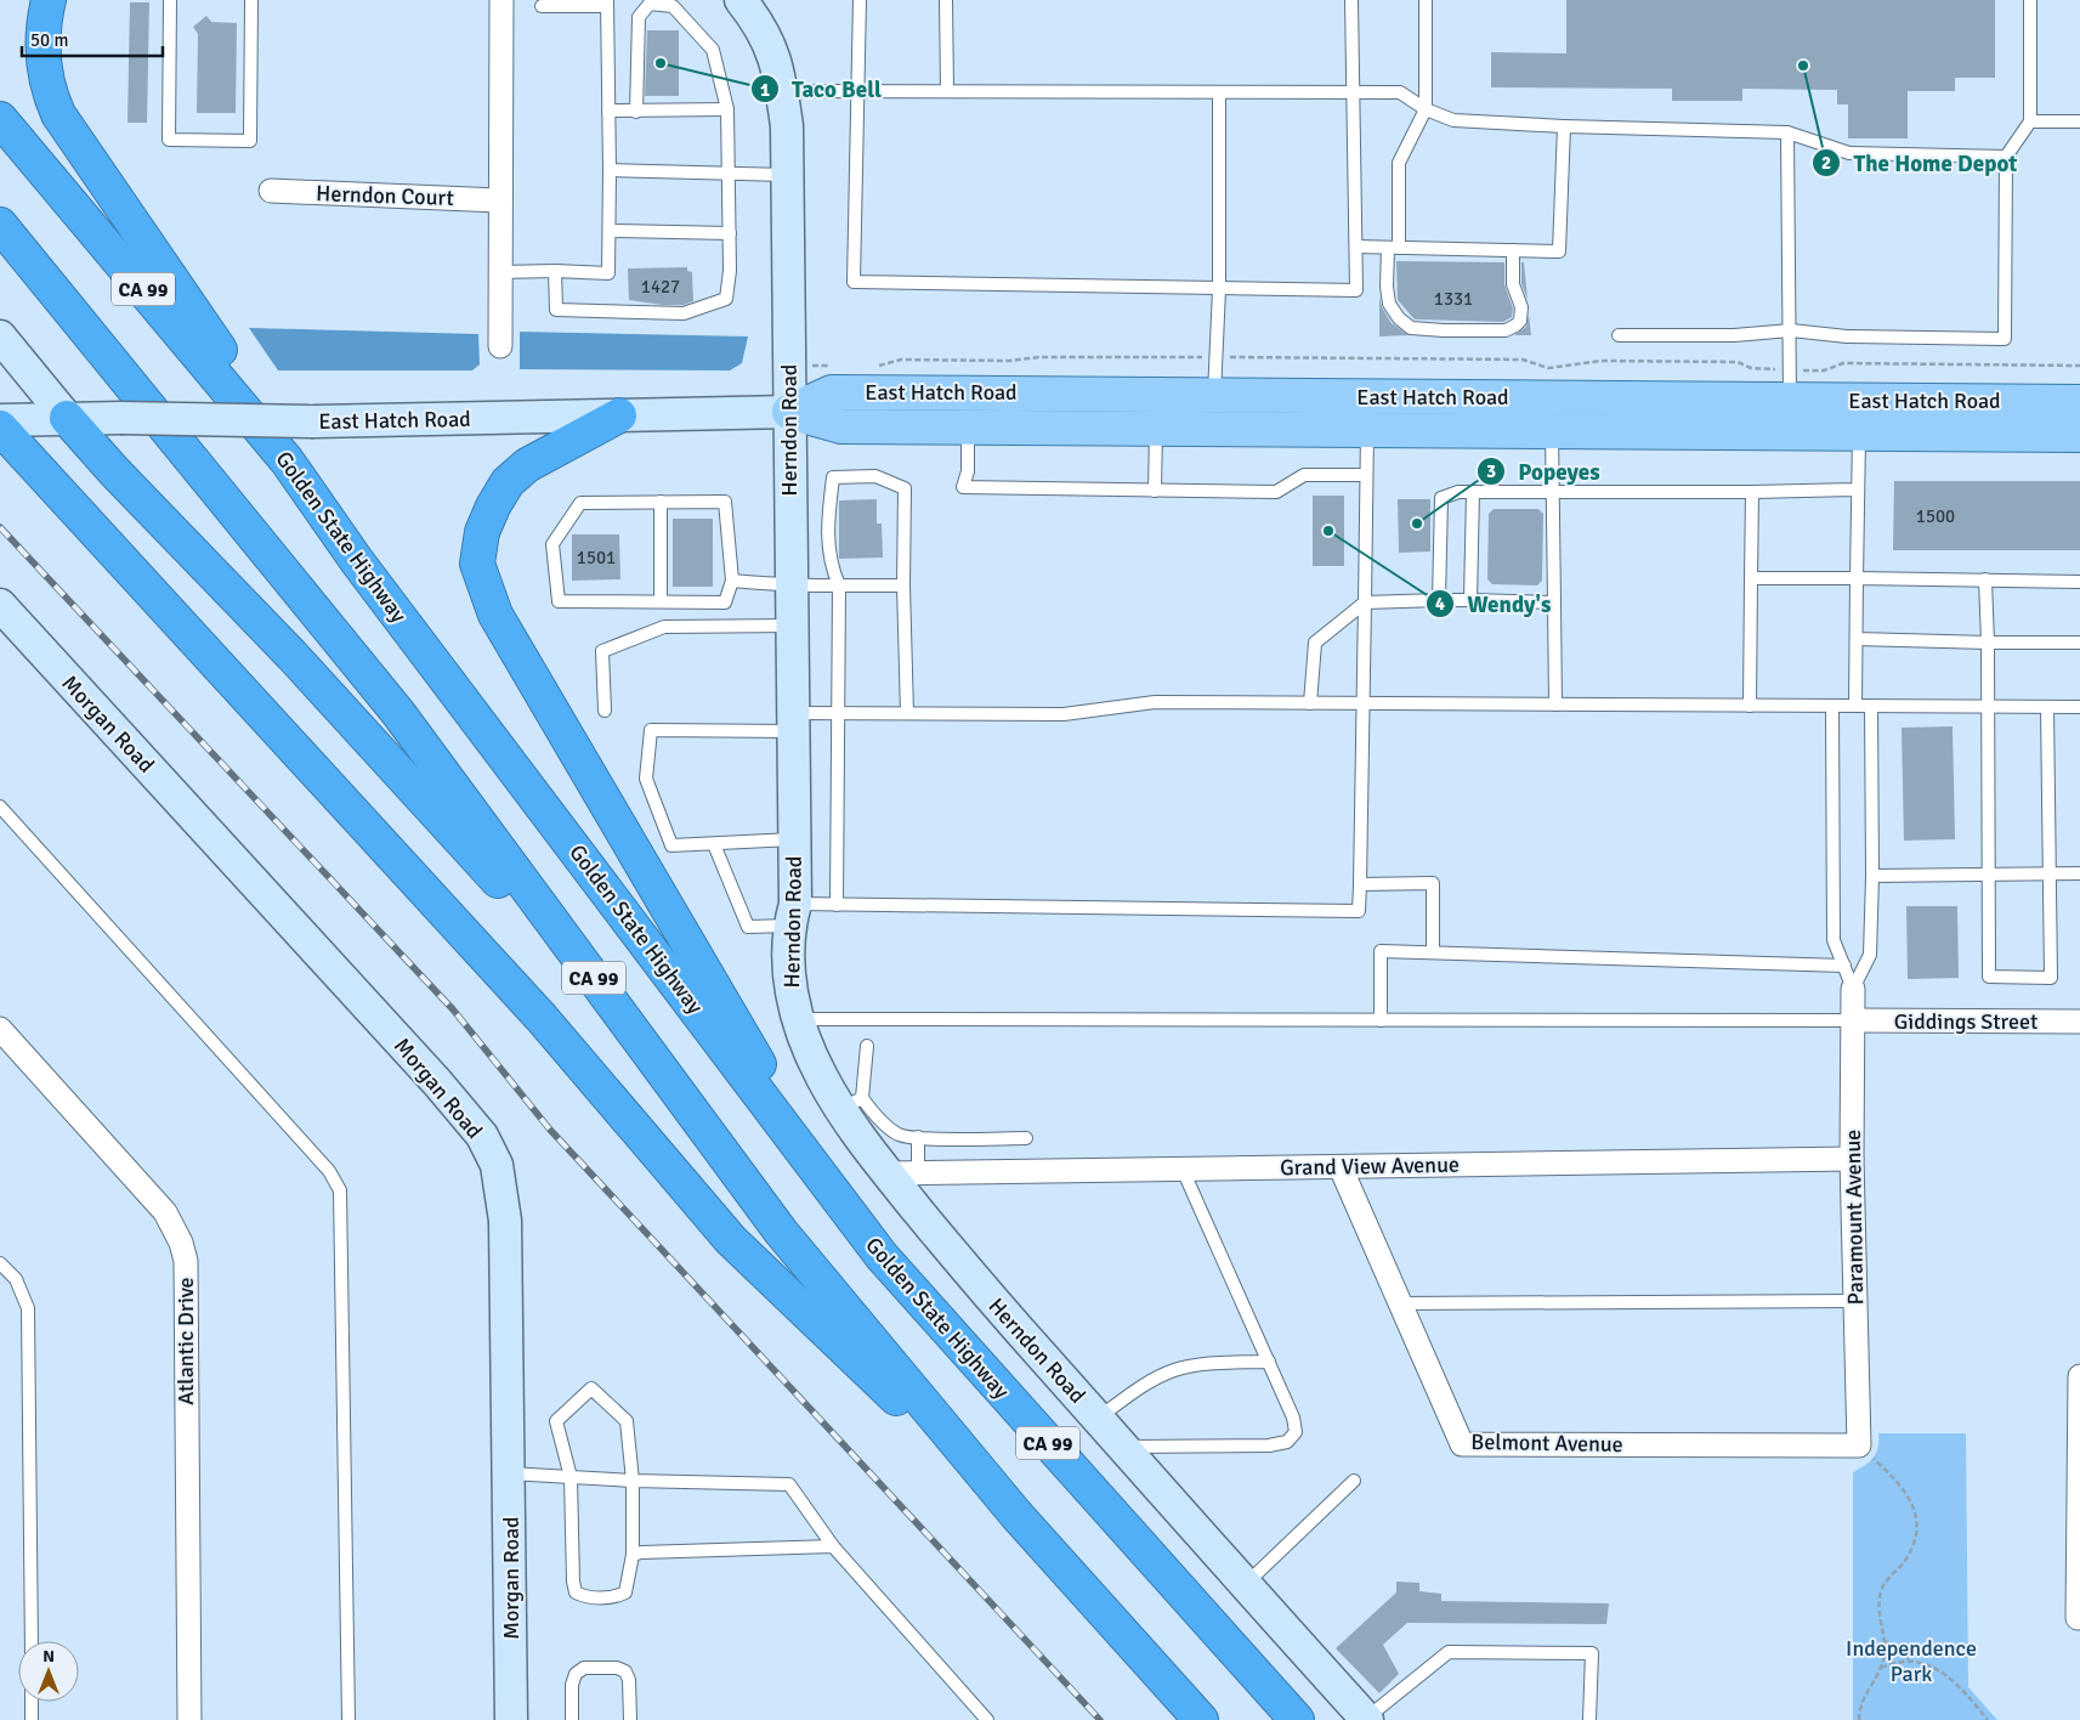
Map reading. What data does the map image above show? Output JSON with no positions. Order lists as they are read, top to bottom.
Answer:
{
  "streets": {
    "highway": ["CA 99", "Golden State Highway"],
    "main road": ["East Hatch Road"],
    "street": [
      "Herndon Court",
      "Herndon Road",
      "Morgan Road",
      "Giddings Street",
      "Grand View Avenue",
      "Paramount Avenue",
      "Atlantic Drive",
      "Belmont Avenue"
    ]
  },
  "crossings": [
    ["East Hatch Road", "Herndon Road"],
    ["Herndon Road", "Grand View Avenue"],
    ["Giddings Street", "Paramount Avenue"],
    ["Grand View Avenue", "Paramount Avenue"],
    ["Grand View Avenue", "Belmont Avenue"],
    ["Paramount Avenue", "Belmont Avenue"]
  ],
  "parks": ["Independence Park"],
  "places": [
    "Taco Bell",
    "The Home Depot",
    "Popeyes",
    "Wendy's"
  ],
  "house_numbers": [
    "1427",
    "1331",
    "1500",
    "1501"
  ],
  "scale_bar": "50 m",
  "north": "top"
}
